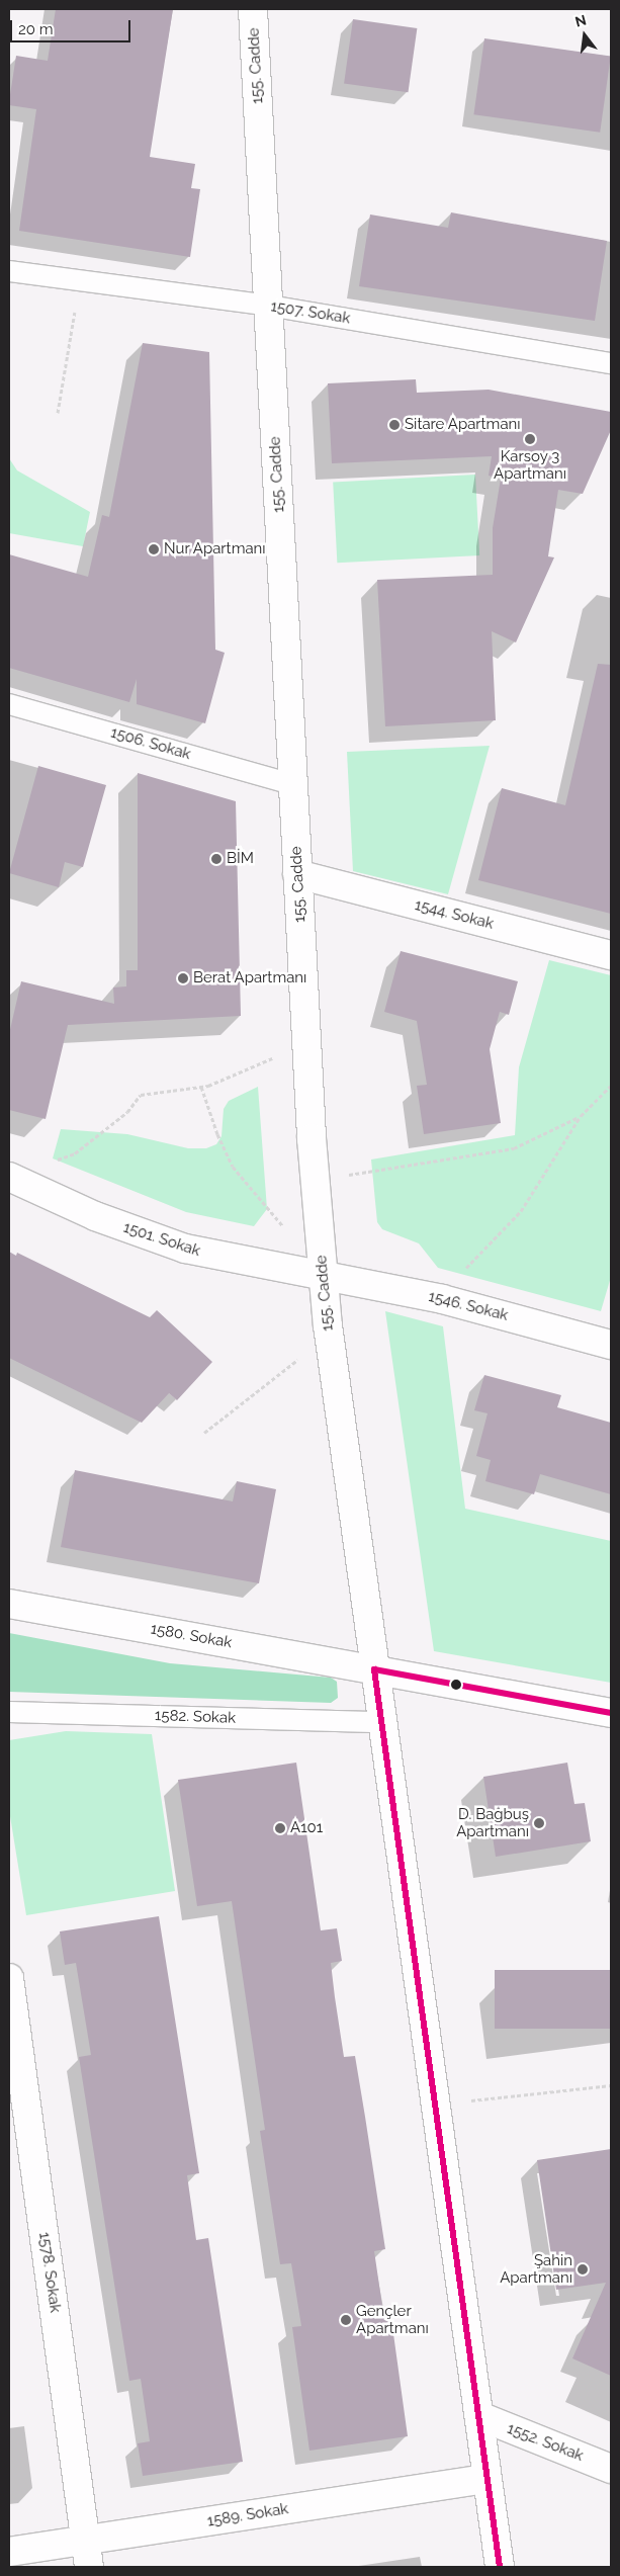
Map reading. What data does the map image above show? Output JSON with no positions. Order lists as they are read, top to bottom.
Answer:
{
  "streets": {
    "street": [
      "155. Cadde",
      "1544. Sokak",
      "1501. Sokak",
      "1546. Sokak",
      "1580. Sokak",
      "1578. Sokak",
      "1552. Sokak",
      "1589. Sokak"
    ],
    "lane": ["1507. Sokak", "1506. Sokak", "1582. Sokak"]
  },
  "crossings": [
    ["155. Cadde", "1507. Sokak"],
    ["155. Cadde", "1506. Sokak"],
    ["155. Cadde", "1544. Sokak"],
    ["155. Cadde", "1501. Sokak"],
    ["155. Cadde", "1546. Sokak"],
    ["155. Cadde", "1580. Sokak"],
    ["155. Cadde", "1582. Sokak"],
    ["155. Cadde", "1552. Sokak"],
    ["155. Cadde", "1589. Sokak"],
    ["1501. Sokak", "1546. Sokak"],
    ["1578. Sokak", "1589. Sokak"]
  ],
  "places": [
    "Sitare Apartmanı",
    "Karsoy 3 Apartmanı",
    "Nur Apartmanı",
    "BİM",
    "Berat Apartmanı",
    "D. Bağbuş Apartmanı",
    "A101",
    "Şahin Apartmanı",
    "Gençler Apartmanı"
  ],
  "scale_bar": "20 m",
  "north": "top"
}
